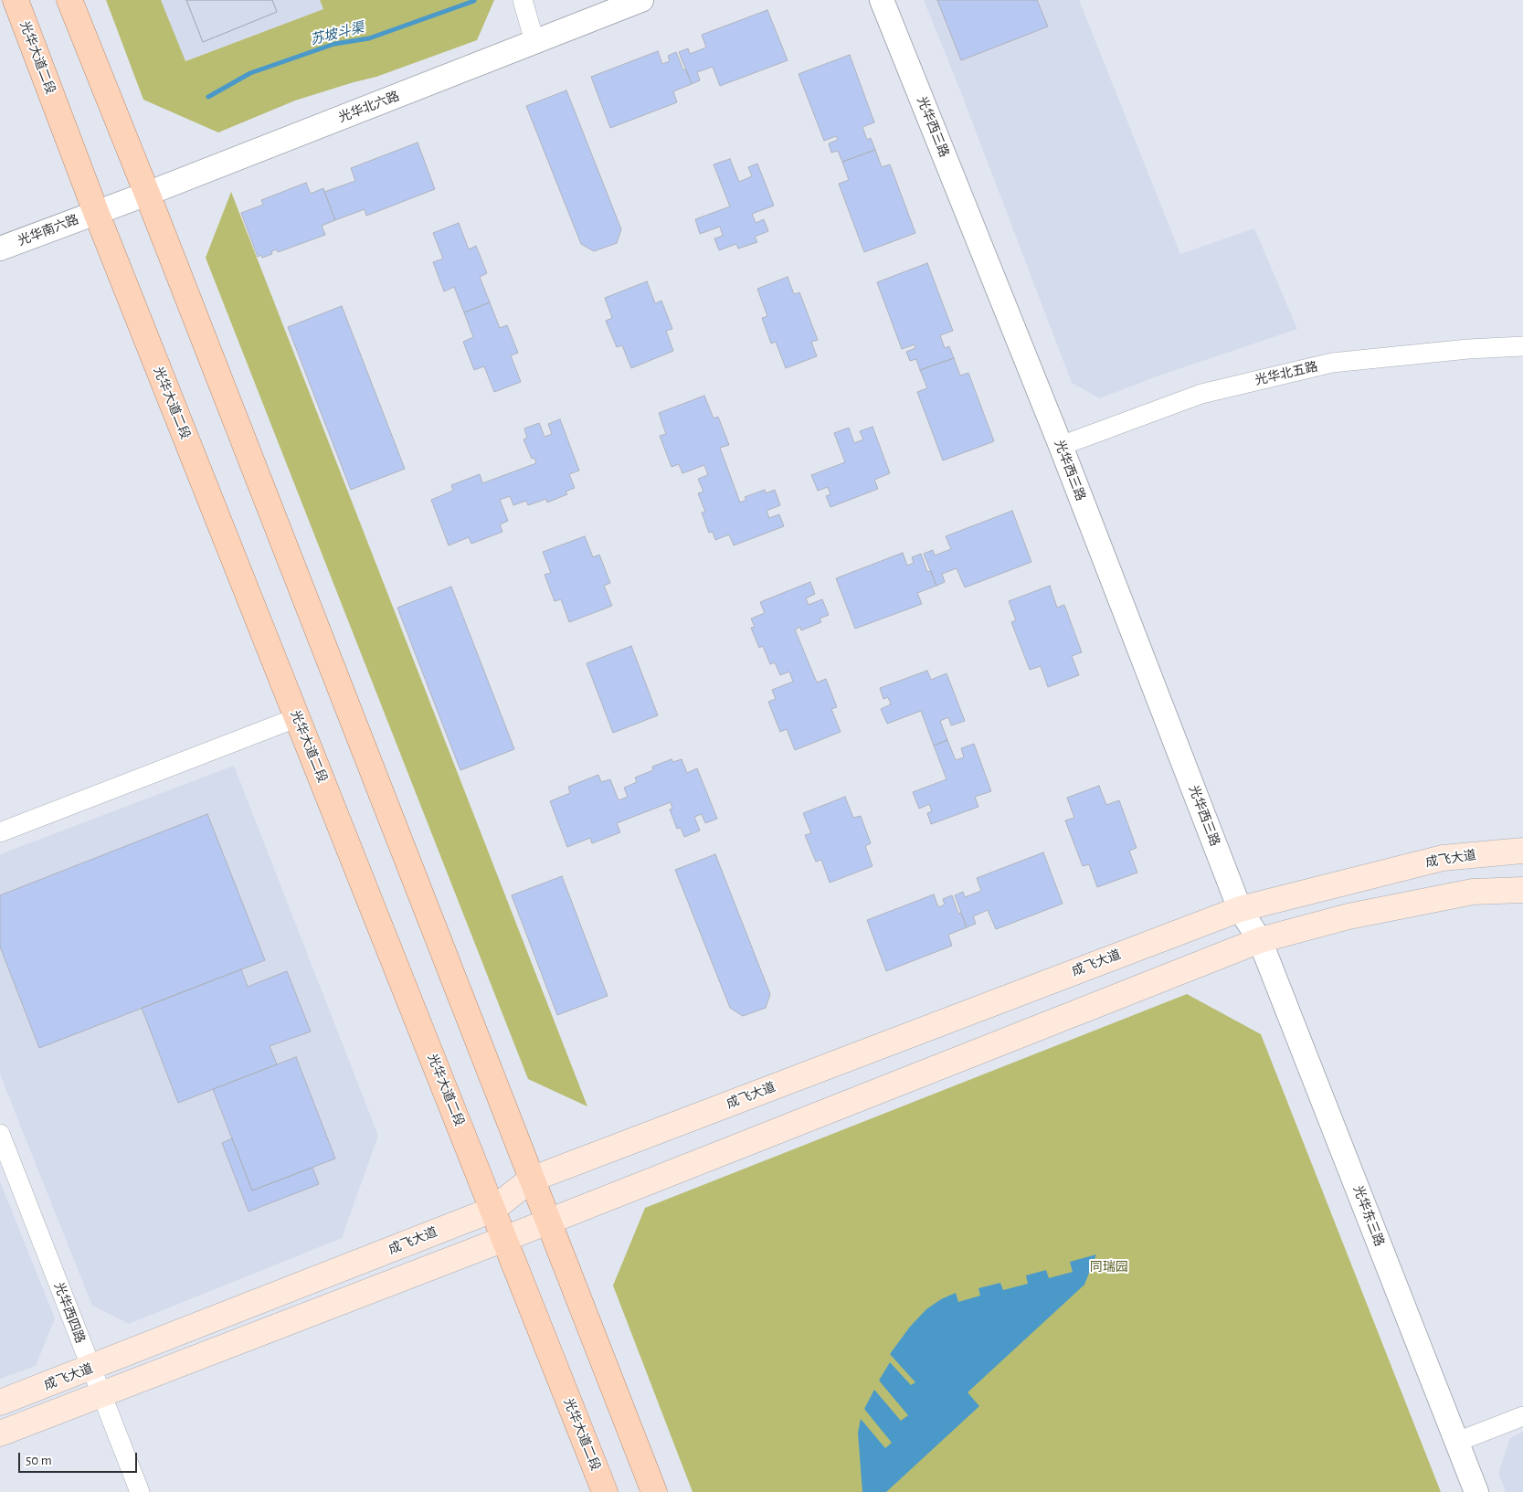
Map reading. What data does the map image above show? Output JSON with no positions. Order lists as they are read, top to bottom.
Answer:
{
  "streets": {
    "main road": ["光华大道二段", "成飞大道"],
    "street": [
      "光华北六路",
      "光华西三路",
      "光华南六路",
      "光华北五路",
      "光华东三路",
      "光华西四路"
    ]
  },
  "crossings": [
    ["光华大道二段", "光华北六路"],
    ["光华大道二段", "光华南六路"],
    ["光华大道二段", "成飞大道"],
    ["光华北六路", "光华南六路"],
    ["光华西三路", "光华北五路"],
    ["光华西三路", "成飞大道"],
    ["光华西三路", "光华东三路"],
    ["成飞大道", "光华西四路"]
  ],
  "water": ["苏坡斗渠"],
  "parks": ["同瑞园"],
  "scale_bar": "50 m"
}
